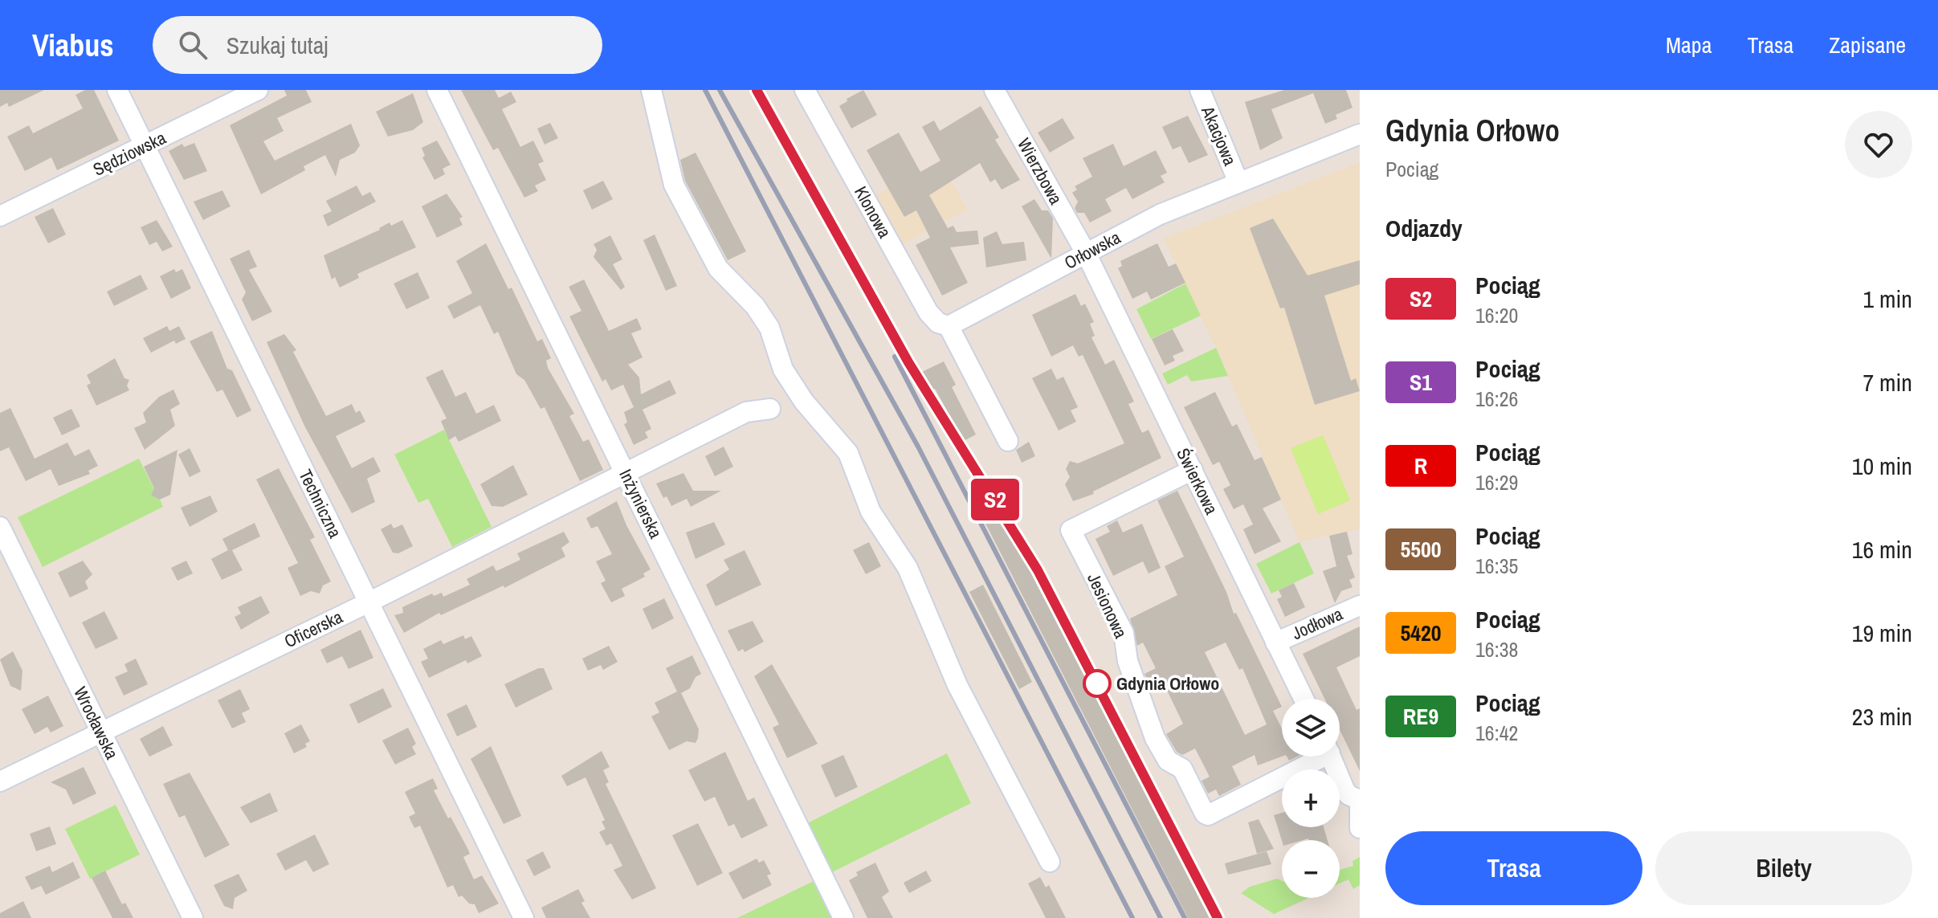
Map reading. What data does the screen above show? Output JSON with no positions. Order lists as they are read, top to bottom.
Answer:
{
  "streets": {
    "street": [
      "Akacjowa",
      "Sędziowska",
      "Wierzbowa",
      "Klonowa",
      "Orłowska",
      "Świerkowa",
      "Techniczna",
      "Inżynierska",
      "Jesionowa",
      "Jodłowa",
      "Oficerska",
      "Wrocławska"
    ]
  },
  "crossings": [
    ["Akacjowa", "Orłowska"],
    ["Sędziowska", "Techniczna"],
    ["Wierzbowa", "Orłowska"],
    ["Wierzbowa", "Świerkowa"],
    ["Klonowa", "Orłowska"],
    ["Orłowska", "Świerkowa"],
    ["Świerkowa", "Jesionowa"],
    ["Świerkowa", "Jodłowa"],
    ["Techniczna", "Oficerska"],
    ["Inżynierska", "Oficerska"],
    ["Oficerska", "Wrocławska"]
  ],
  "places": ["Gdynia Orłowo"],
  "page": {
    "header": "Viabus",
    "search": "Szukaj tutaj",
    "nav": ["Mapa", "Trasa", "Zapisane"],
    "on_map": "S2",
    "heading": [
      ["Gdynia Orłowo", "Pociąg"],
      "Odjazdy"
    ],
    "list": [
      {
        "mark": "S2",
        "name": "Pociąg",
        "note": "16:20",
        "value": "1 min"
      },
      {
        "mark": "S1",
        "name": "Pociąg",
        "note": "16:26",
        "value": "7 min"
      },
      {
        "mark": "R",
        "name": "Pociąg",
        "note": "16:29",
        "value": "10 min"
      },
      {
        "mark": "5500",
        "name": "Pociąg",
        "note": "16:35",
        "value": "16 min"
      },
      {
        "mark": "5420",
        "name": "Pociąg",
        "note": "16:38",
        "value": "19 min"
      },
      {
        "mark": "RE9",
        "name": "Pociąg",
        "note": "16:42",
        "value": "23 min"
      }
    ],
    "map_buttons": ["+", "−"],
    "buttons": ["Trasa", "Bilety"]
  }
}
